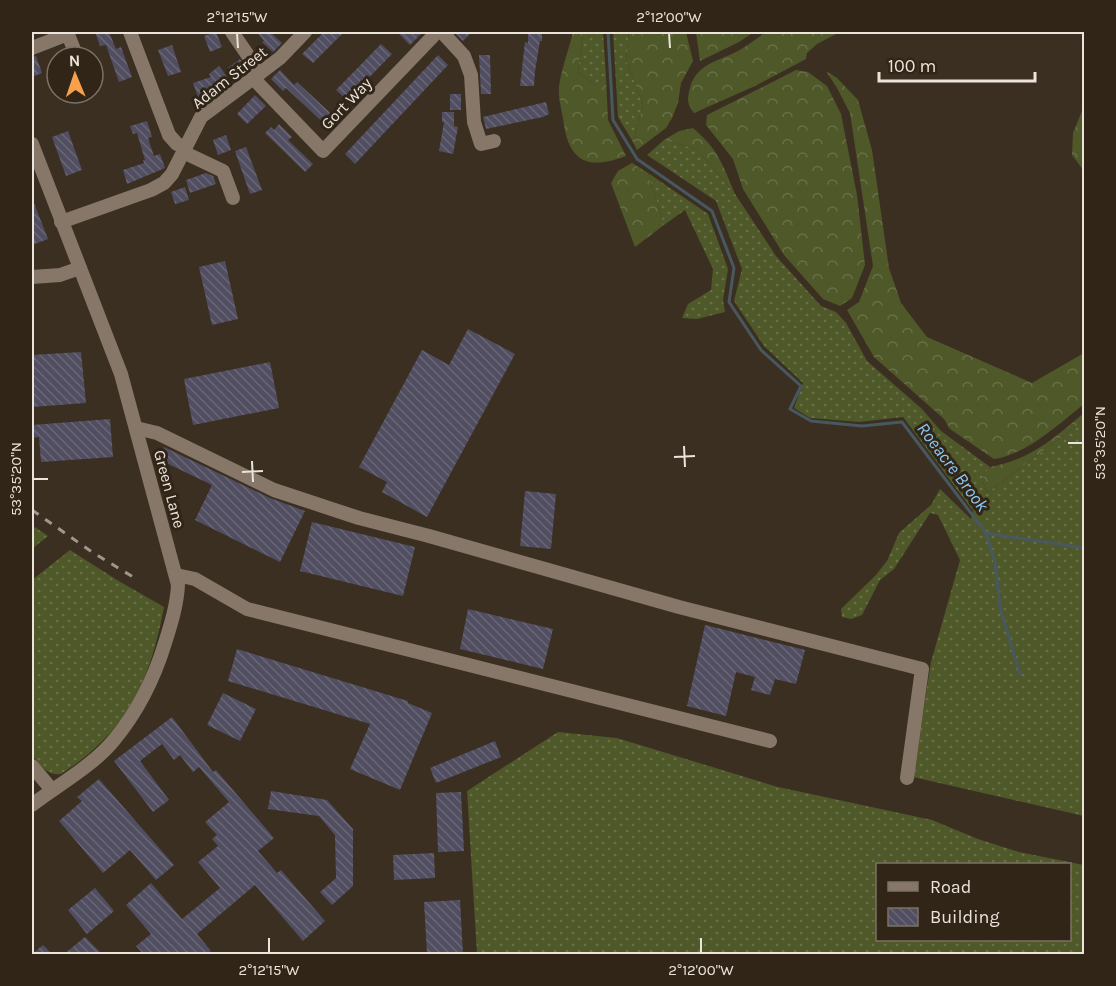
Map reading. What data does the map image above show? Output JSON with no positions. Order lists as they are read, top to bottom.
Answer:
{
  "streets": {
    "street": ["Adam Street", "Gort Way", "Green Lane"]
  },
  "crossings": [
    ["Adam Street", "Gort Way"],
    ["Adam Street", "Green Lane"]
  ],
  "water": ["Roeacre Brook"],
  "legend": ["Road", "Building"],
  "scale_bar": "100 m",
  "north": "top",
  "coordinates": ["2°12'15\"W", "2°12'00\"W", "53°35'20\"N"]
}
